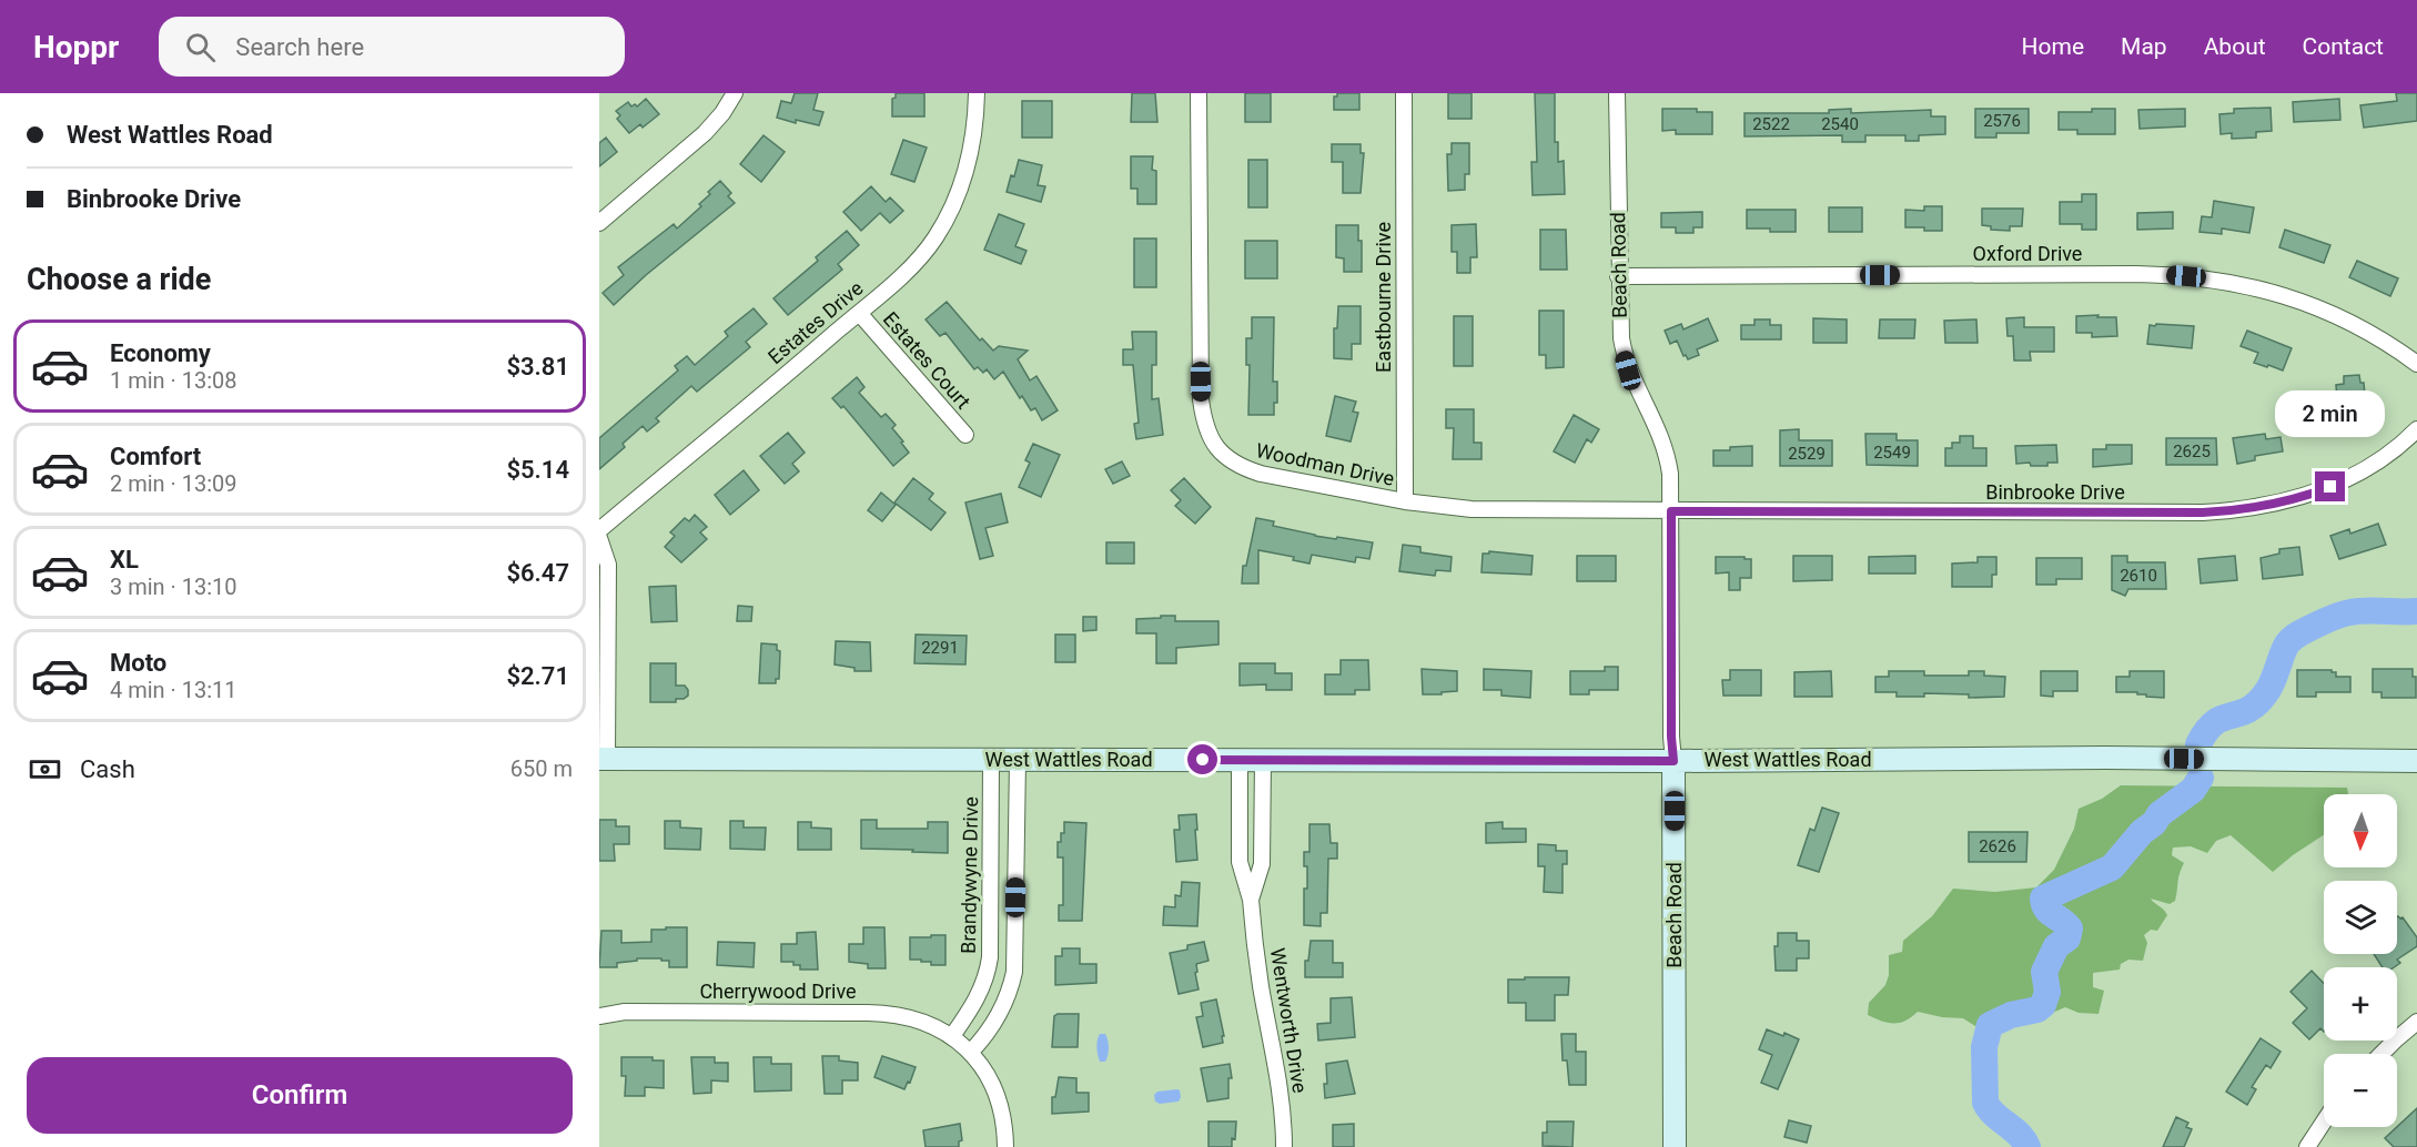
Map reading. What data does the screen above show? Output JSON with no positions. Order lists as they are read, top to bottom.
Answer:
{
  "streets": {
    "street": [
      "Oxford Drive",
      "Beach Road",
      "Eastbourne Drive",
      "Estates Drive",
      "Estates Court",
      "Woodman Drive",
      "Binbrooke Drive",
      "West Wattles Road",
      "Brandywyne Drive",
      "Cherrywood Drive",
      "Wentworth Drive"
    ]
  },
  "crossings": [
    ["Oxford Drive", "Beach Road"],
    ["Beach Road", "Woodman Drive"],
    ["Beach Road", "Binbrooke Drive"],
    ["Beach Road", "West Wattles Road"],
    ["Eastbourne Drive", "Woodman Drive"],
    ["Estates Drive", "Estates Court"],
    ["Woodman Drive", "Binbrooke Drive"],
    ["West Wattles Road", "Brandywyne Drive"],
    ["West Wattles Road", "Wentworth Drive"],
    ["Brandywyne Drive", "Cherrywood Drive"]
  ],
  "house_numbers": [
    "2576",
    "2522",
    "2540",
    "2625",
    "2549",
    "2529",
    "2610",
    "2291",
    "2626"
  ],
  "north": "bottom",
  "page": {
    "header": "Hoppr",
    "search": "Search here",
    "nav": [
      "Home",
      "Map",
      "About",
      "Contact"
    ],
    "banner": ["West Wattles Road", "Binbrooke Drive"],
    "heading": "Choose a ride",
    "list": [
      {
        "name": "Economy",
        "note": "1 min · 13:08",
        "value": "$3.81"
      },
      {
        "name": "Comfort",
        "note": "2 min · 13:09",
        "value": "$5.14"
      },
      {
        "name": "XL",
        "note": "3 min · 13:10",
        "value": "$6.47"
      },
      {
        "name": "Moto",
        "note": "4 min · 13:11",
        "value": "$2.71"
      }
    ],
    "bubble": "2 min",
    "pay": ["Cash", "650 m"],
    "map_buttons": ["+", "−"],
    "buttons": "Confirm"
  }
}
